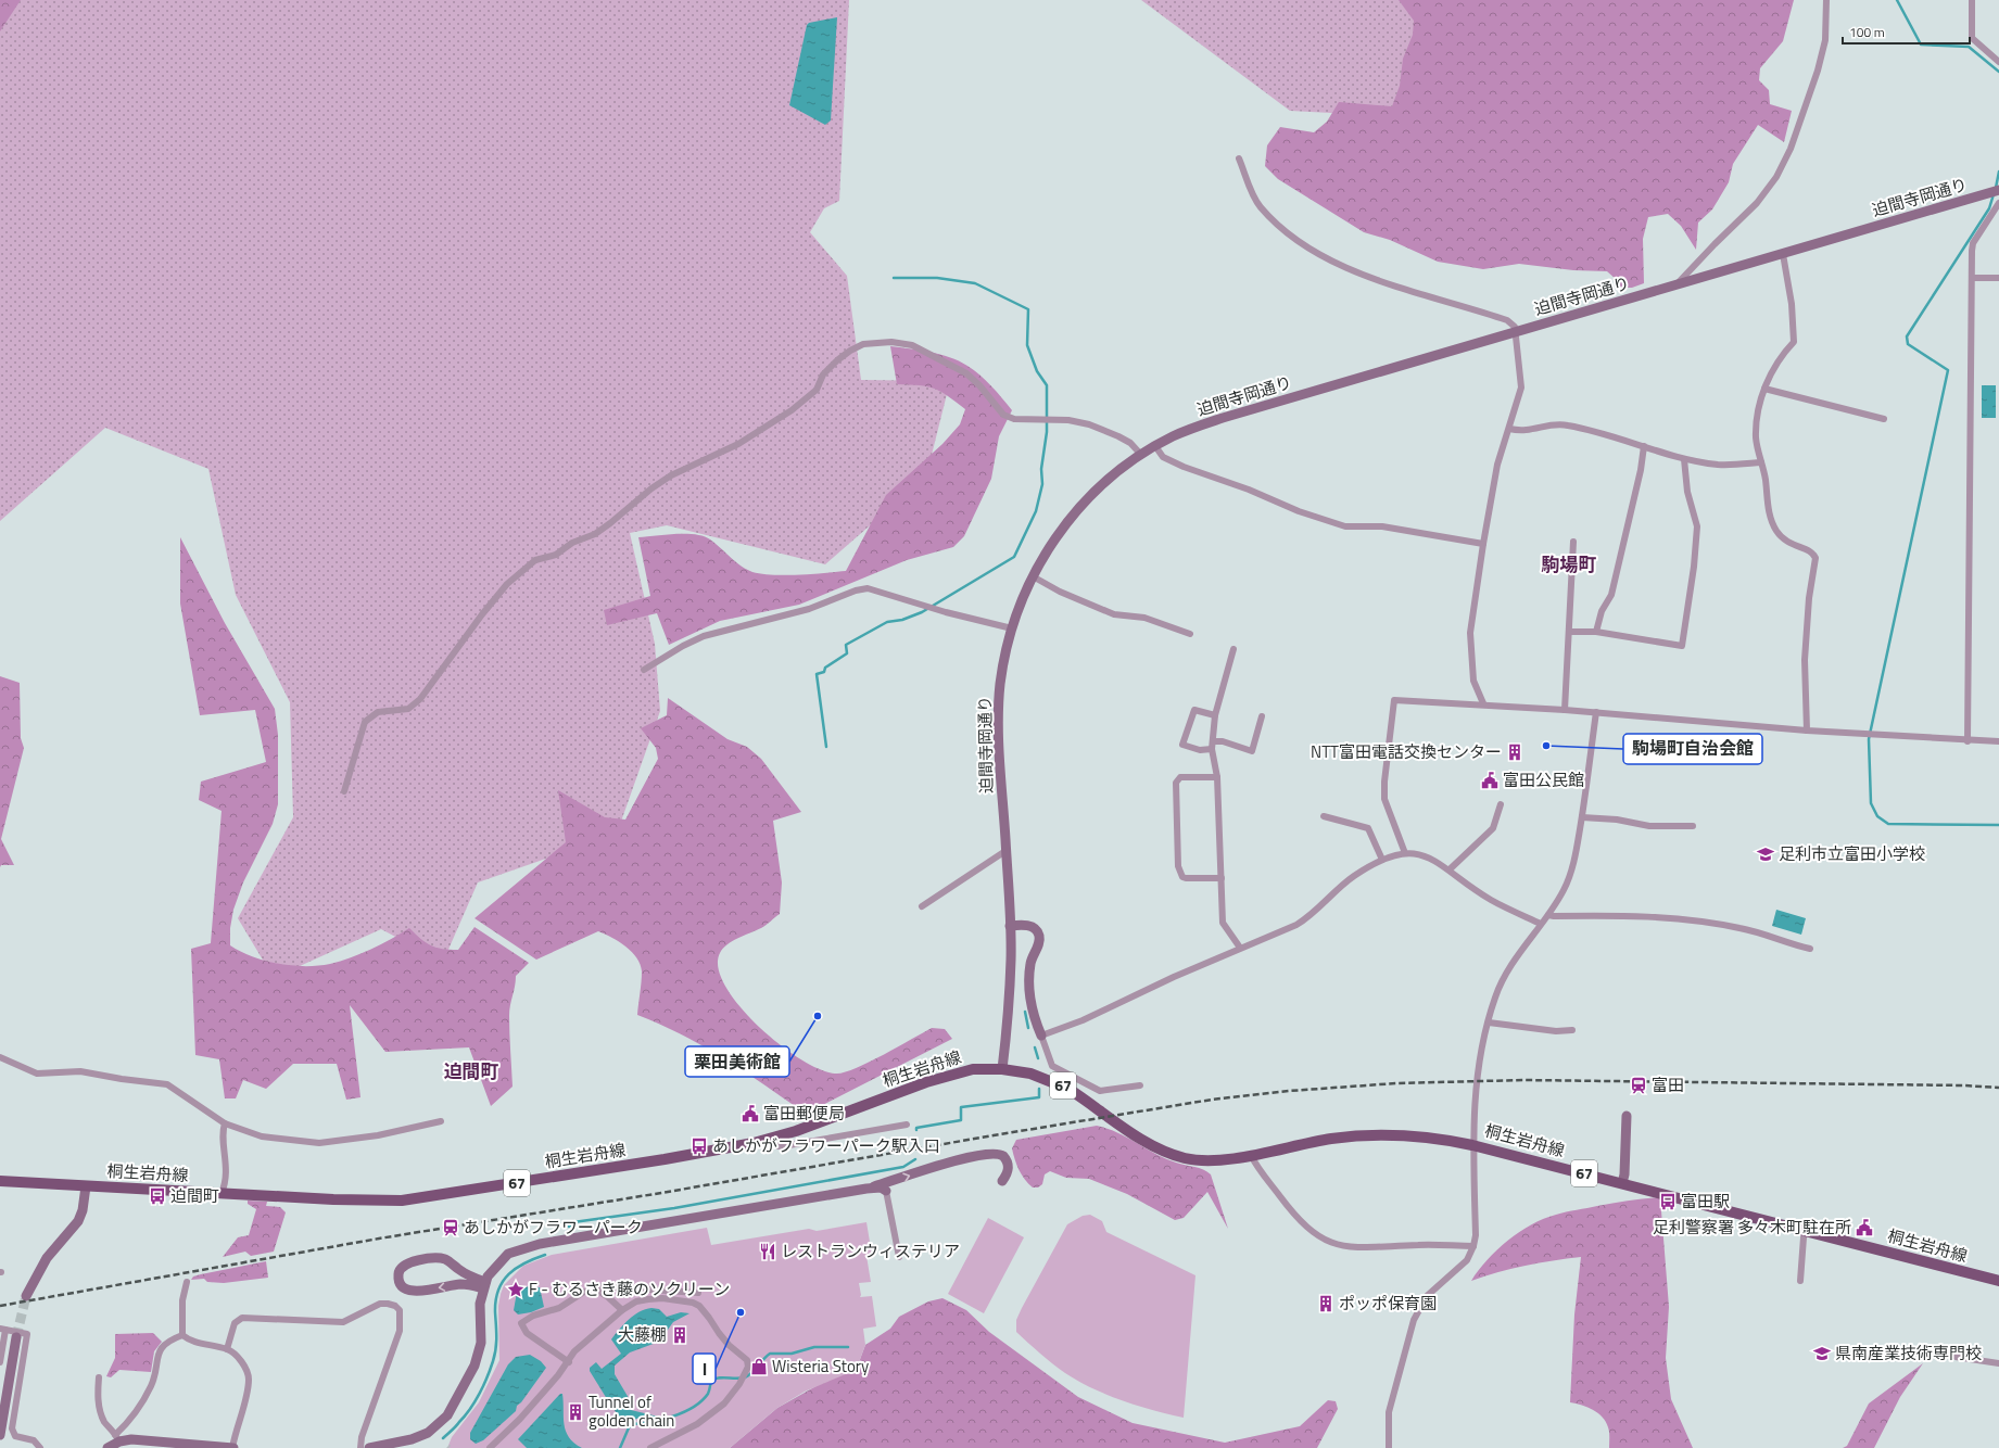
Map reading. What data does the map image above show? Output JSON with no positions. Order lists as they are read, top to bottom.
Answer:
{
  "streets": {
    "main road": ["桐生岩舟線", "67"],
    "street": ["迫間寺岡通り"]
  },
  "crossings": [
    ["迫間寺岡通り", "桐生岩舟線"]
  ],
  "districts": ["駒場町", "迫間町"],
  "places": {
    "other": ["駒場町自治会館", "栗田美術館", "I"],
    "building": [
      "NTT富田電話交換センター",
      "ポッポ保育園",
      "大藤棚",
      "Tunnel of golden chain"
    ],
    "public building": ["富田公民館", "富田郵便局", "足利警察署 多々木町駐在所"],
    "school or university": ["足利市立富田小学校", "県南産業技術専門校"],
    "station": ["富田", "あしかがフラワーパーク"],
    "bus stop": ["あしかがフラワーパーク駅入口", "迫間町", "富田駅"],
    "restaurant": ["レストランウィステリア"],
    "place": ["F - むるさき藤のソクリーン"],
    "shop": ["Wisteria Story"]
  },
  "scale_bar": "100 m"
}
